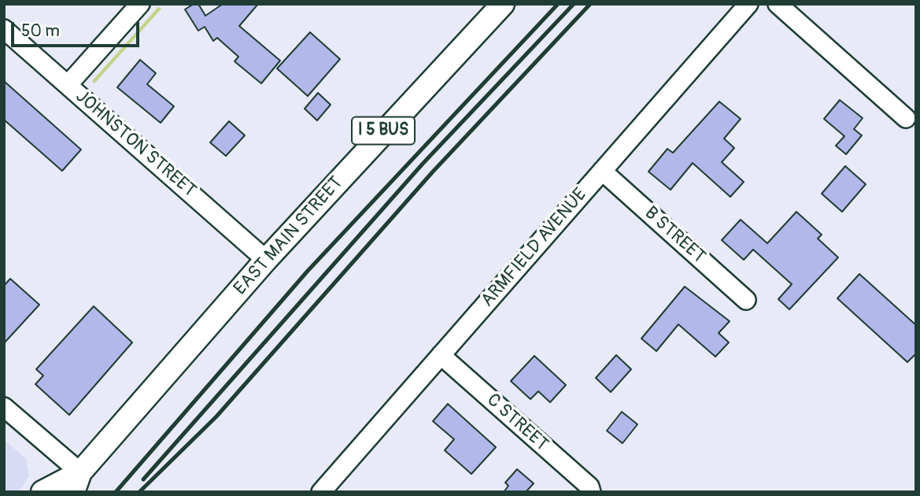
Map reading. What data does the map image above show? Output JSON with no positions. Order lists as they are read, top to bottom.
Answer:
{
  "streets": {
    "main road": ["I 5 BUS", "EAST MAIN STREET"],
    "street": [
      "JOHNSTON STREET",
      "B STREET",
      "ARMFIELD AVENUE",
      "C STREET"
    ]
  },
  "crossings": [
    ["JOHNSTON STREET", "EAST MAIN STREET"],
    ["B STREET", "ARMFIELD AVENUE"],
    ["ARMFIELD AVENUE", "C STREET"]
  ],
  "scale_bar": "50 m"
}
